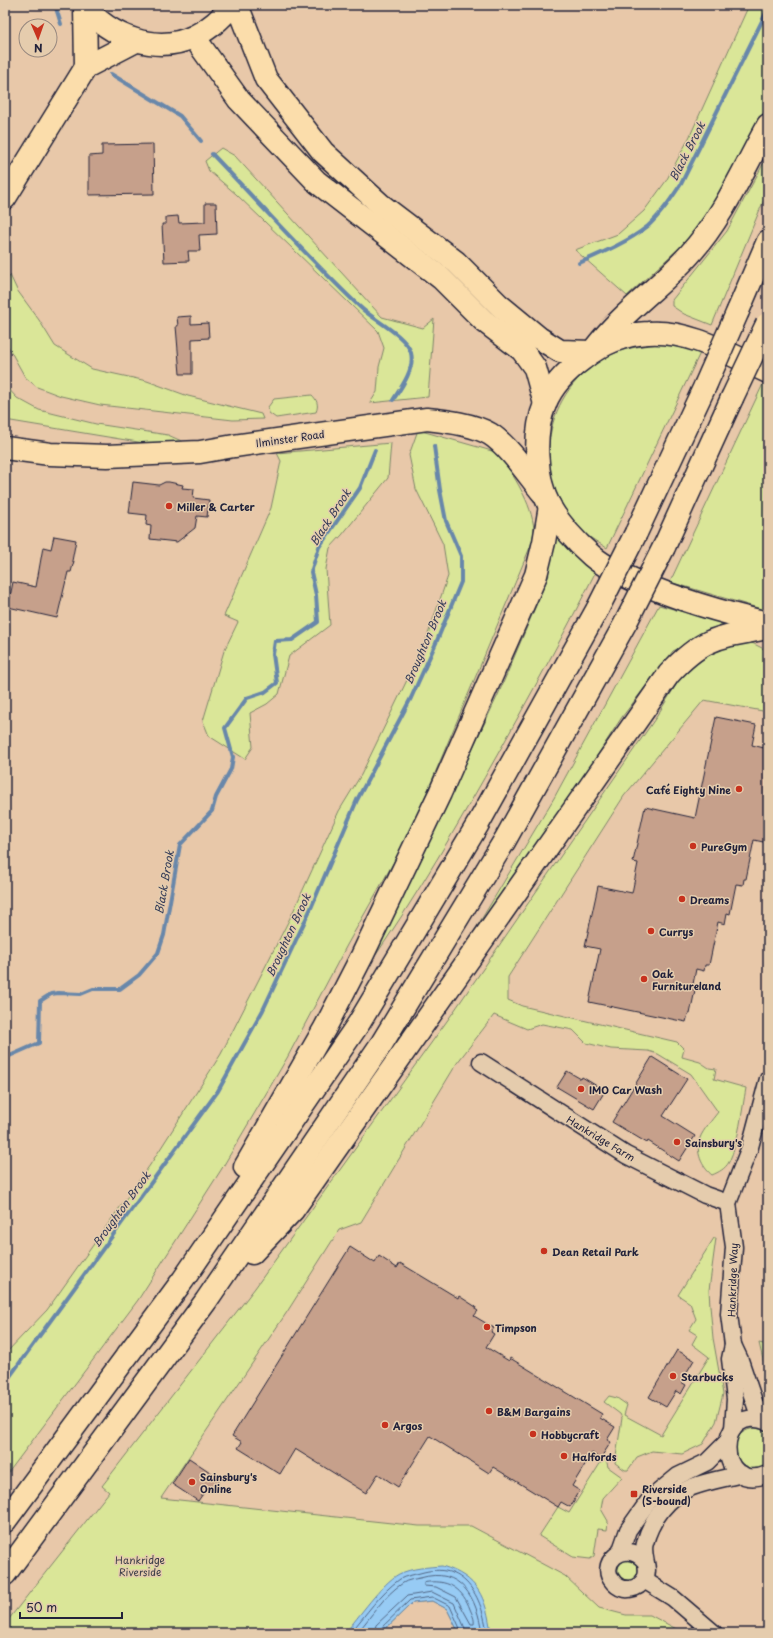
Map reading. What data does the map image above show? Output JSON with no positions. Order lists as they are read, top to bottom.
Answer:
{
  "streets": {
    "highway": ["Ilminster Road"],
    "street": ["Hankridge Farm", "Hankridge Way"]
  },
  "crossings": [
    ["Hankridge Farm", "Hankridge Way"]
  ],
  "water": ["Black Brook", "Broughton Brook"],
  "parks": ["Hankridge Riverside"],
  "places": {
    "other": [
      "Miller & Carter",
      "Café Eighty Nine",
      "PureGym",
      "Dreams",
      "Currys",
      "Oak Furnitureland",
      "IMO Car Wash",
      "Sainsbury's",
      "Dean Retail Park",
      "Timpson",
      "Starbucks",
      "B&M Bargains",
      "Argos",
      "Hobbycraft",
      "Halfords",
      "Sainsbury's Online"
    ],
    "transit": ["Riverside (S-bound)"]
  },
  "scale_bar": "50 m",
  "north": "bottom"
}
